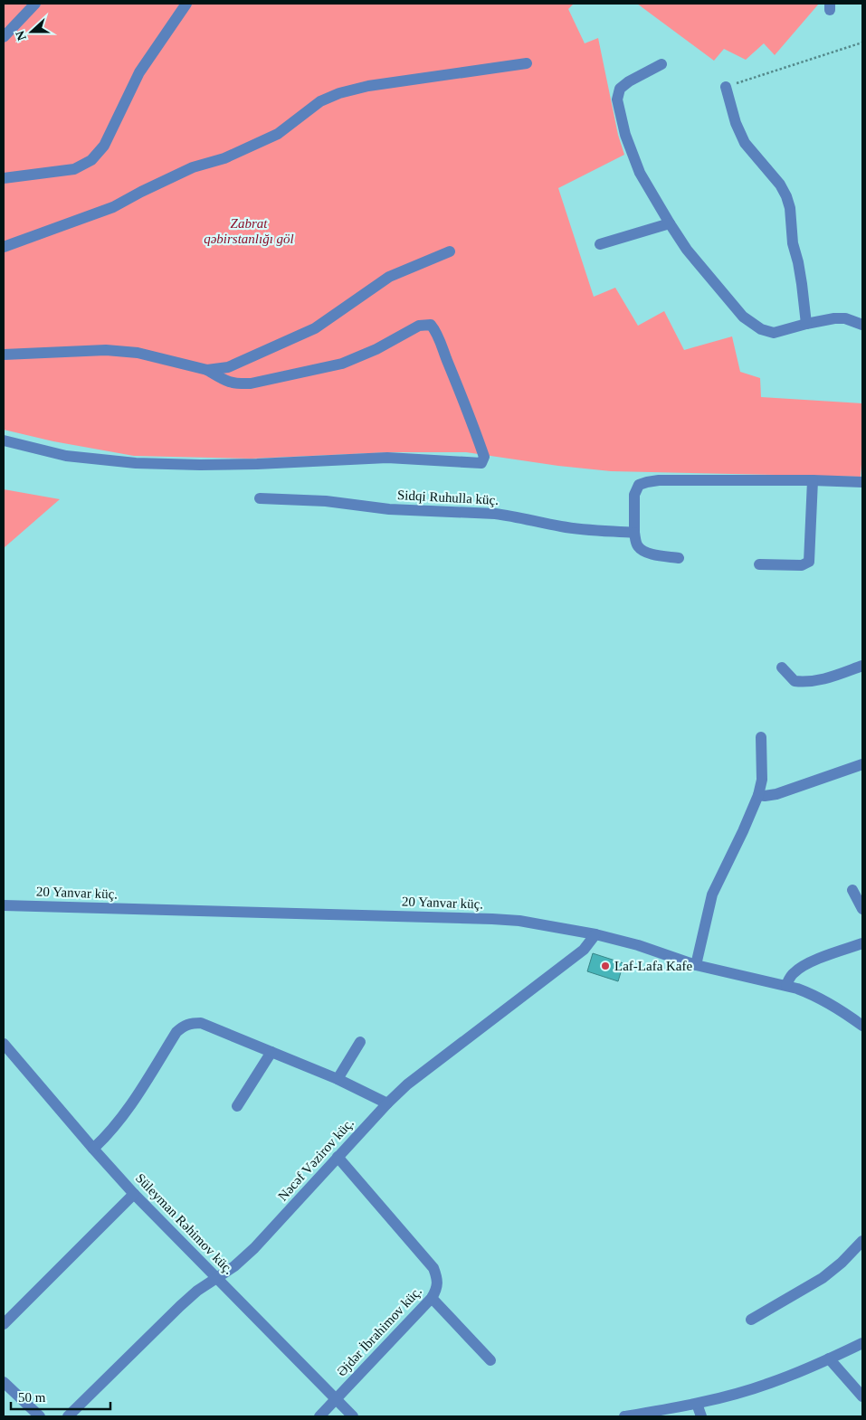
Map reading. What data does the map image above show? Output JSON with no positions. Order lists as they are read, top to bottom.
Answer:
{
  "streets": {
    "street": [
      "Sidqi Ruhulla küç.",
      "20 Yanvar küç.",
      "Nəcəf Vəzirov küç.",
      "Süleyman Rəhimov küç.",
      "Əjdər İbrahimov küç."
    ]
  },
  "crossings": [
    ["20 Yanvar küç.", "Nəcəf Vəzirov küç."],
    ["Nəcəf Vəzirov küç.", "Süleyman Rəhimov küç."],
    ["Nəcəf Vəzirov küç.", "Əjdər İbrahimov küç."],
    ["Süleyman Rəhimov küç.", "Əjdər İbrahimov küç."]
  ],
  "parks": ["Zabrat qəbirstanlığı göl"],
  "places": ["Laf-Lafa Kafe"],
  "scale_bar": "50 m",
  "north": "left"
}
